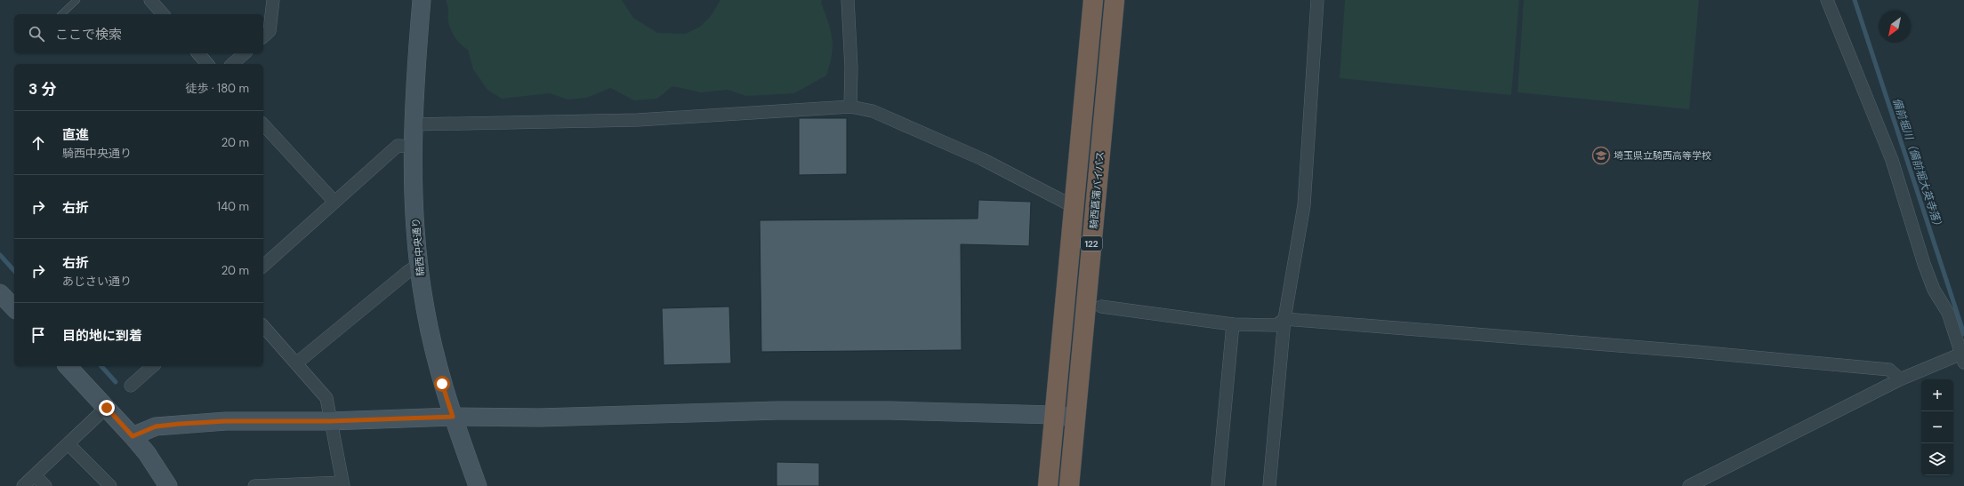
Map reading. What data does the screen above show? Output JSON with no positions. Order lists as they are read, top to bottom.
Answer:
{
  "streets": {
    "highway": ["騎西菖蒲バイパス", "122"],
    "street": ["騎西中央通り"]
  },
  "water": ["備前堀川（備前堀大英寺落）"],
  "places": {
    "school or university": ["埼玉県立騎西高等学校"]
  },
  "north": "bottom left",
  "page": {
    "search": "ここで検索",
    "heading": ["3 分", "徒歩 · 180 m"],
    "list": [
      ["直進", "騎西中央通り", "20 m"],
      ["右折", "140 m"],
      ["右折", "あじさい通り", "20 m"],
      "目的地に到着"
    ],
    "map_buttons": ["+", "−"]
  }
}
